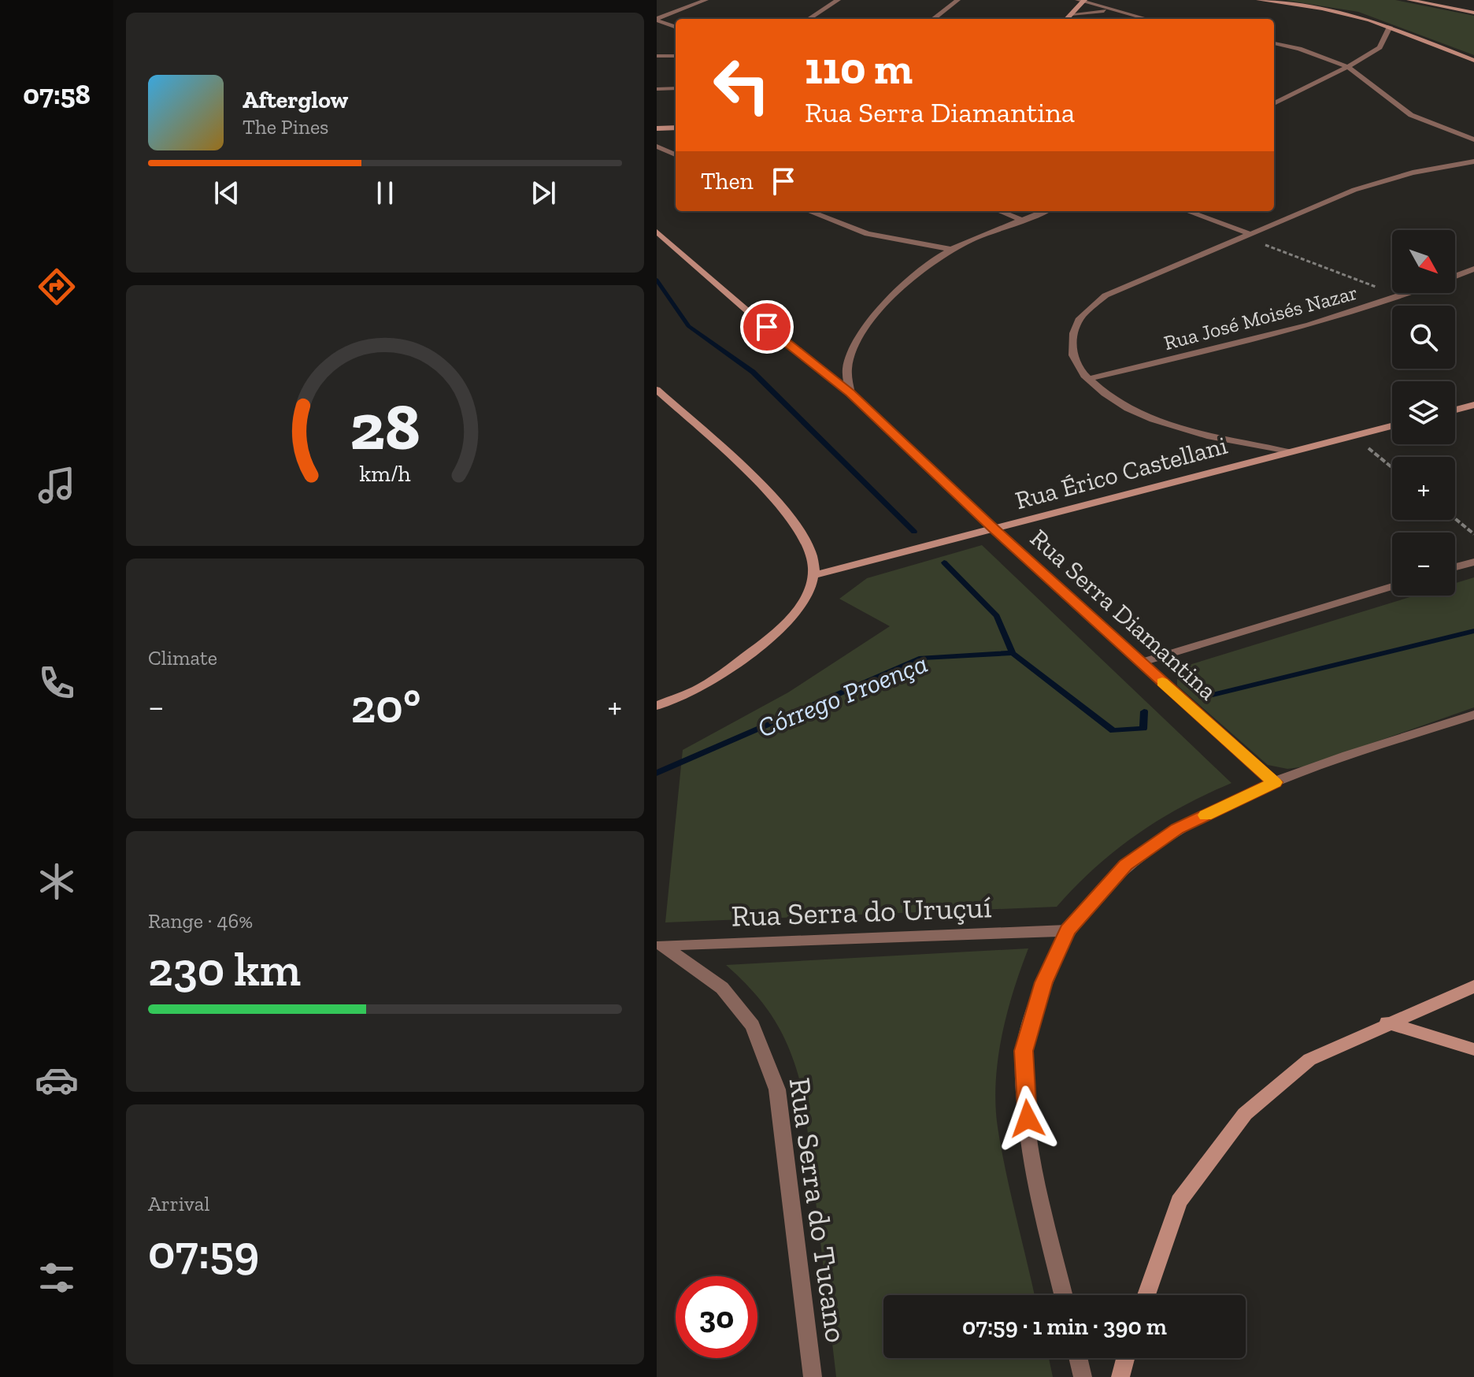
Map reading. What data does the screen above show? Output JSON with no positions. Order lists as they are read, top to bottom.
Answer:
{
  "streets": {
    "street": [
      "Rua José Moisés Nazar",
      "Rua Érico Castellani",
      "Rua Serra Diamantina",
      "Rua Serra do Uruçuí",
      "Rua Serra do Tucano"
    ]
  },
  "crossings": [
    ["Rua Érico Castellani", "Rua Serra Diamantina"],
    ["Rua Serra do Uruçuí", "Rua Serra do Tucano"]
  ],
  "water": ["Córrego Proença"],
  "north": "bottom right",
  "page": {
    "tabs": "07:58",
    "turn": ["110 m", "Rua Serra Diamantina"],
    "song": ["Afterglow", "The Pines"],
    "then": "Then",
    "map_buttons": ["+", "−"],
    "tile": [
      "Climate",
      ["Range · 46%", "230 km"],
      ["Arrival", "07:59"]
    ],
    "heat": ["−", "20°", "+"],
    "limit": "30",
    "trip": "07:59 · 1 min · 390 m",
    "gauge": ["28", "km/h"]
  }
}
